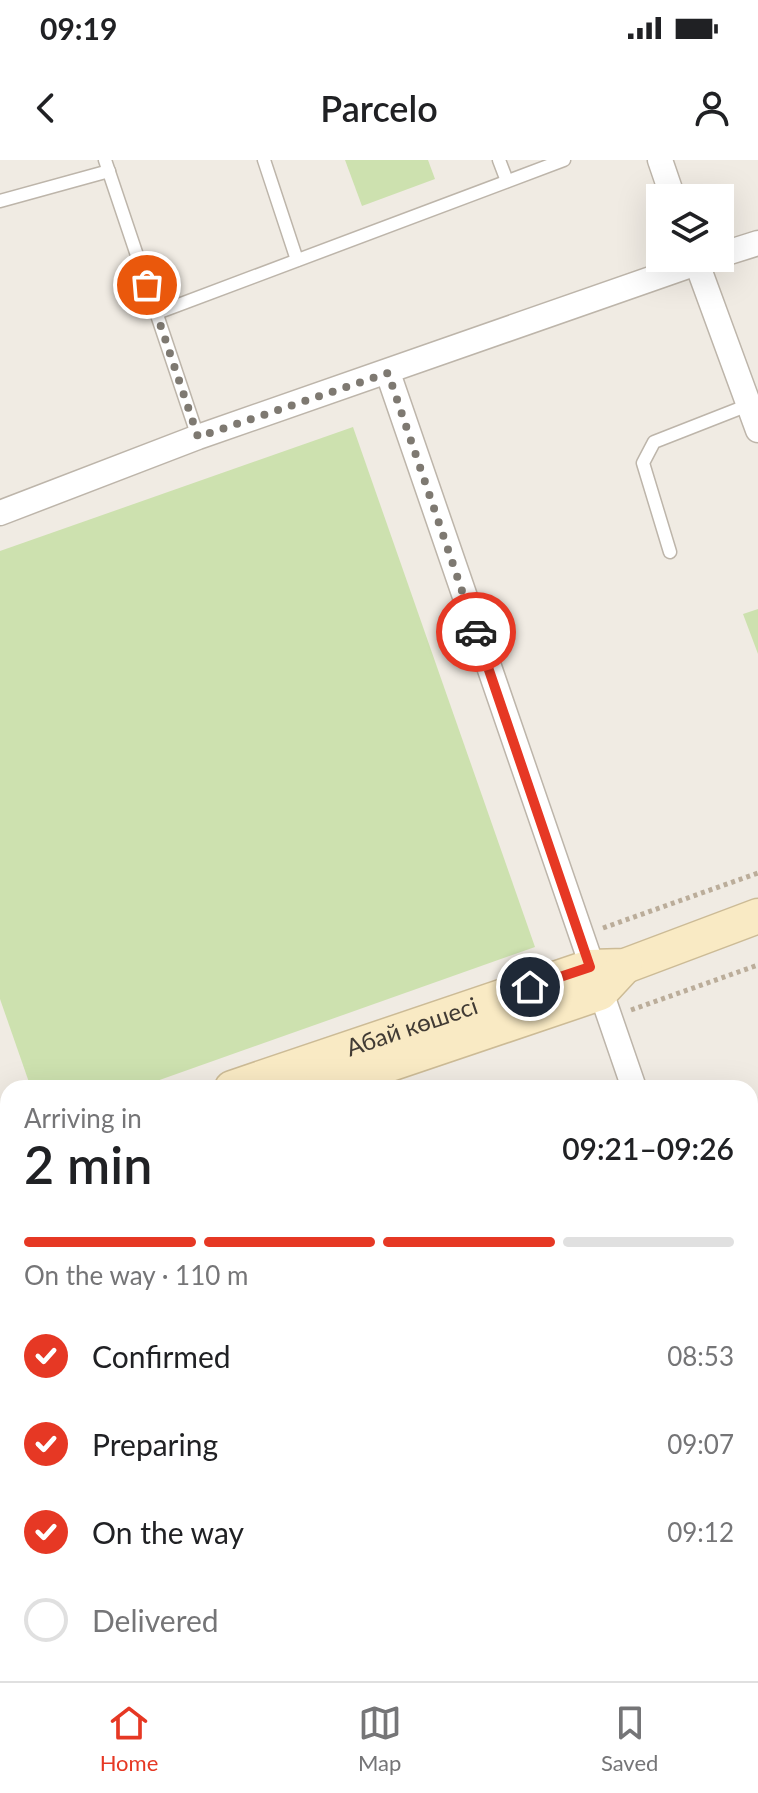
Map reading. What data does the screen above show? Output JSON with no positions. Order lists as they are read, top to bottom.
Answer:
{
  "streets": {
    "main road": ["Абай көшесі"]
  },
  "page": {
    "status": "09:19",
    "header": "Parcelo",
    "heading": ["2 min", "Arriving in", "09:21–09:26"],
    "bar": "On the way · 110 m",
    "list": [
      ["Confirmed", "08:53"],
      ["Preparing", "09:07"],
      ["On the way", "09:12"],
      "Delivered"
    ],
    "tabs": ["Home", "Map", "Saved"]
  }
}
